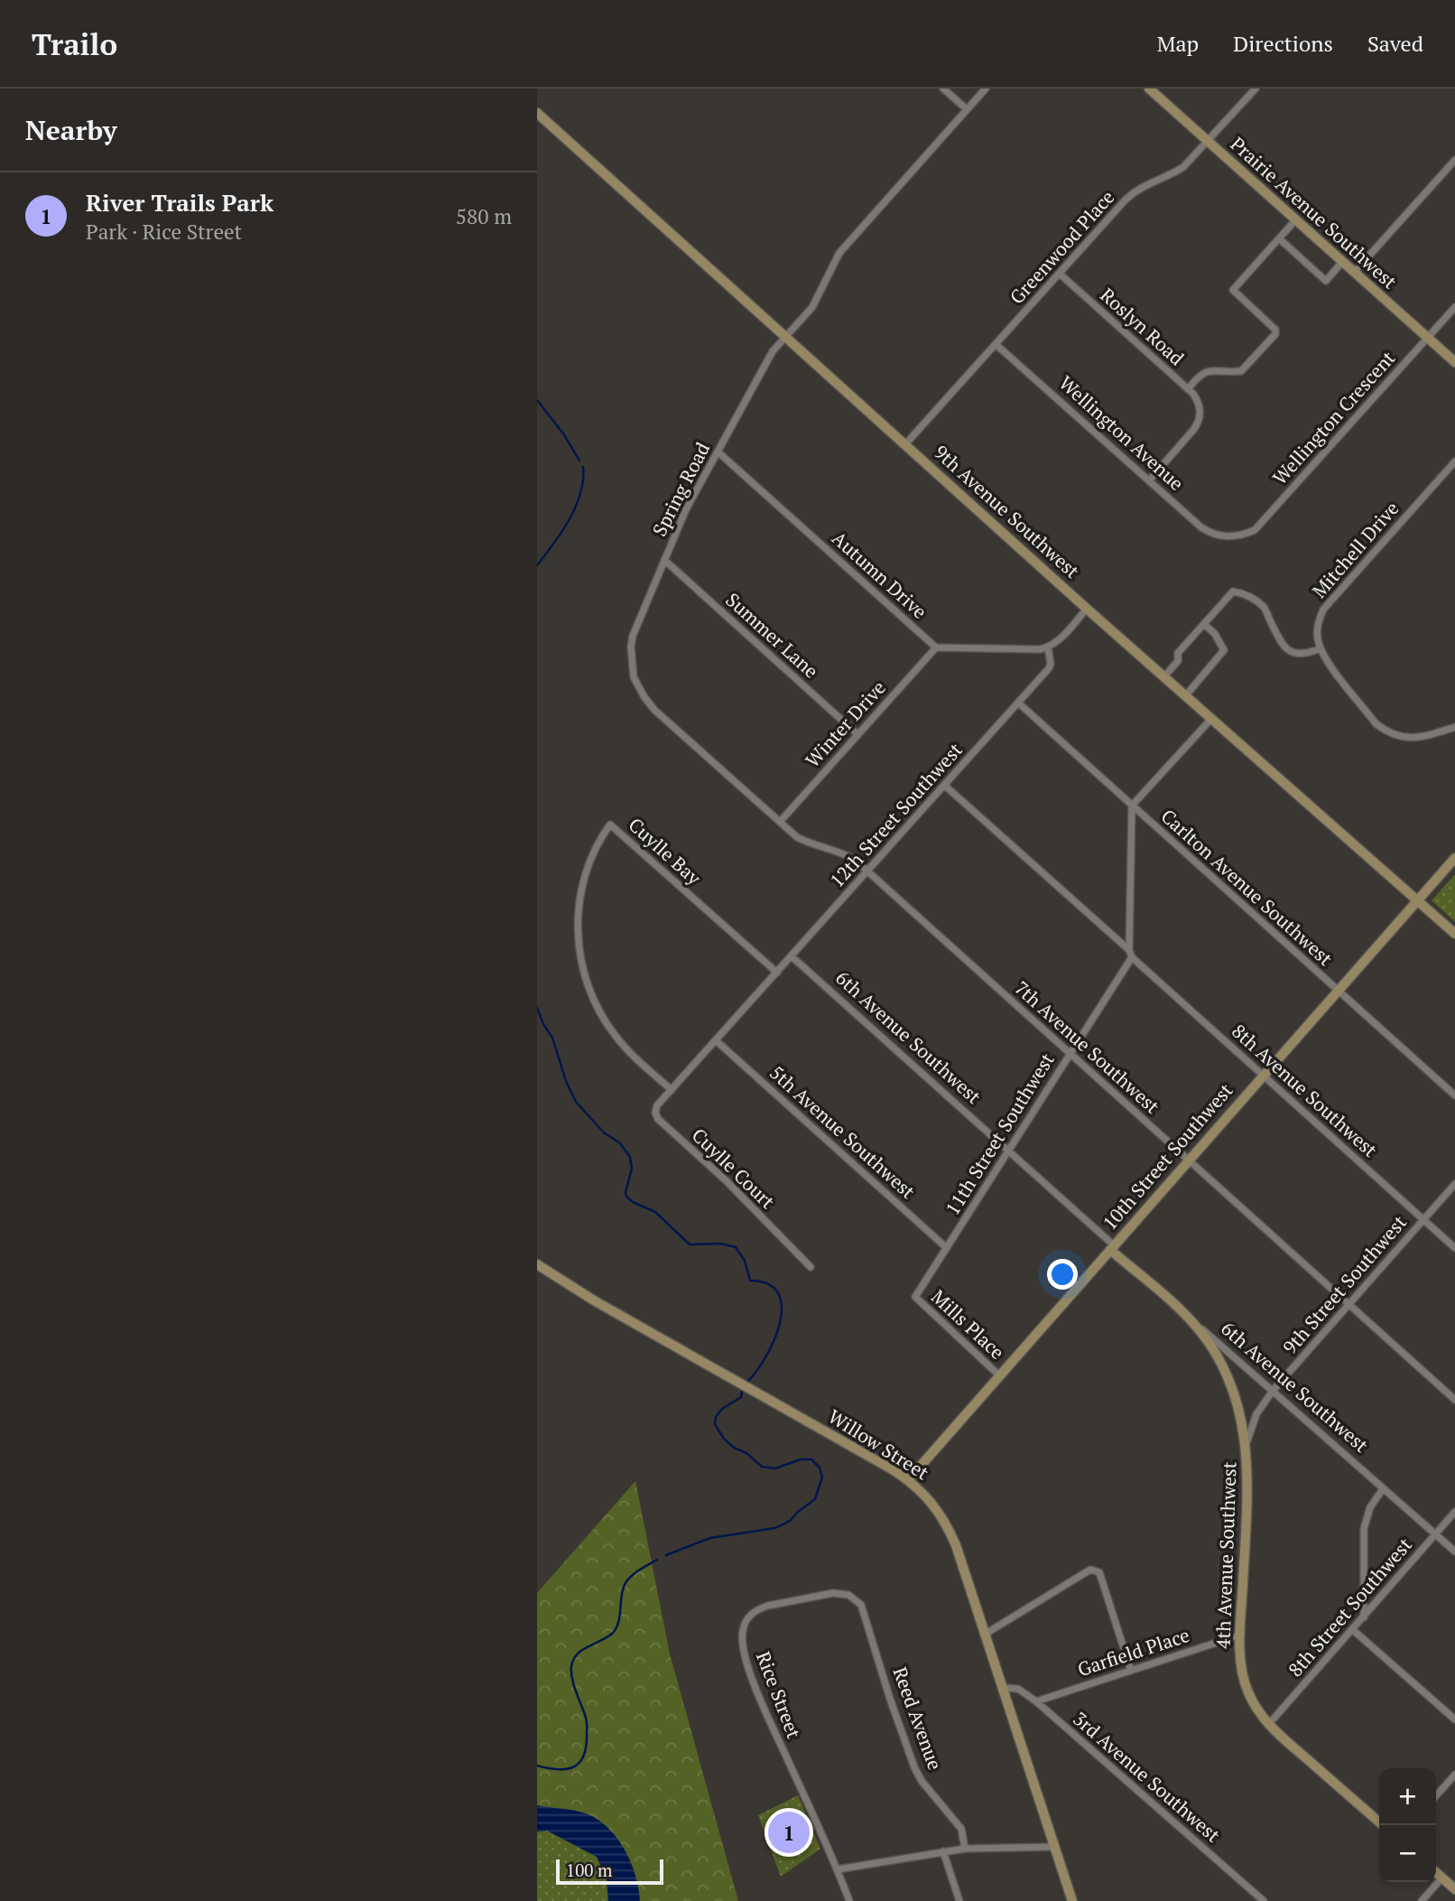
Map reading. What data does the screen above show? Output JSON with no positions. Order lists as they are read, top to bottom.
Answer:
{
  "streets": {
    "street": [
      "Prairie Avenue Southwest",
      "Greenwood Place",
      "Roslyn Road",
      "Wellington Crescent",
      "Wellington Avenue",
      "Spring Road",
      "9th Avenue Southwest",
      "Mitchell Drive",
      "Autumn Drive",
      "Summer Lane",
      "Winter Drive",
      "12th Street Southwest",
      "Cuylle Bay",
      "Carlton Avenue Southwest",
      "6th Avenue Southwest",
      "7th Avenue Southwest",
      "8th Avenue Southwest",
      "5th Avenue Southwest",
      "11th Street Southwest",
      "10th Street Southwest",
      "Cuylle Court",
      "9th Street Southwest",
      "Mills Place",
      "Willow Street",
      "4th Avenue Southwest",
      "8th Street Southwest",
      "Garfield Place",
      "Rice Street",
      "Reed Avenue",
      "3rd Avenue Southwest"
    ]
  },
  "crossings": [
    ["Prairie Avenue Southwest", "Greenwood Place"],
    ["Prairie Avenue Southwest", "Wellington Crescent"],
    ["Greenwood Place", "Roslyn Road"],
    ["Greenwood Place", "Wellington Avenue"],
    ["Greenwood Place", "9th Avenue Southwest"],
    ["Roslyn Road", "Wellington Avenue"],
    ["Wellington Crescent", "Wellington Avenue"],
    ["Spring Road", "9th Avenue Southwest"],
    ["Spring Road", "Autumn Drive"],
    ["Spring Road", "Summer Lane"],
    ["Spring Road", "Winter Drive"],
    ["Spring Road", "12th Street Southwest"],
    ["Spring Road", "7th Avenue Southwest"],
    ["9th Avenue Southwest", "10th Street Southwest"],
    ["Autumn Drive", "Winter Drive"],
    ["Summer Lane", "Winter Drive"],
    ["12th Street Southwest", "Cuylle Bay"],
    ["12th Street Southwest", "Carlton Avenue Southwest"],
    ["12th Street Southwest", "6th Avenue Southwest"],
    ["12th Street Southwest", "7th Avenue Southwest"],
    ["12th Street Southwest", "8th Avenue Southwest"],
    ["12th Street Southwest", "5th Avenue Southwest"],
    ["Cuylle Bay", "Cuylle Court"],
    ["Carlton Avenue Southwest", "10th Street Southwest"],
    ["6th Avenue Southwest", "11th Street Southwest"],
    ["6th Avenue Southwest", "10th Street Southwest"],
    ["6th Avenue Southwest", "9th Street Southwest"],
    ["6th Avenue Southwest", "4th Avenue Southwest"],
    ["6th Avenue Southwest", "8th Street Southwest"],
    ["7th Avenue Southwest", "11th Street Southwest"],
    ["7th Avenue Southwest", "10th Street Southwest"],
    ["7th Avenue Southwest", "9th Street Southwest"],
    ["8th Avenue Southwest", "11th Street Southwest"],
    ["8th Avenue Southwest", "10th Street Southwest"],
    ["8th Avenue Southwest", "9th Street Southwest"],
    ["5th Avenue Southwest", "11th Street Southwest"],
    ["11th Street Southwest", "Mills Place"],
    ["10th Street Southwest", "Mills Place"],
    ["10th Street Southwest", "Willow Street"],
    ["9th Street Southwest", "4th Avenue Southwest"],
    ["Willow Street", "3rd Avenue Southwest"],
    ["4th Avenue Southwest", "8th Street Southwest"],
    ["4th Avenue Southwest", "Garfield Place"],
    ["Garfield Place", "3rd Avenue Southwest"],
    ["Rice Street", "Reed Avenue"]
  ],
  "scale_bar": "100 m",
  "page": {
    "header": "Trailo",
    "nav": ["Map", "Directions", "Saved"],
    "heading": "Nearby",
    "list": [
      {
        "mark": "1",
        "name": "River Trails Park",
        "note": "Park · Rice Street",
        "value": "580 m"
      }
    ],
    "map_buttons": ["+", "−"],
    "pins": "1",
    "scale": "100 m"
  }
}
